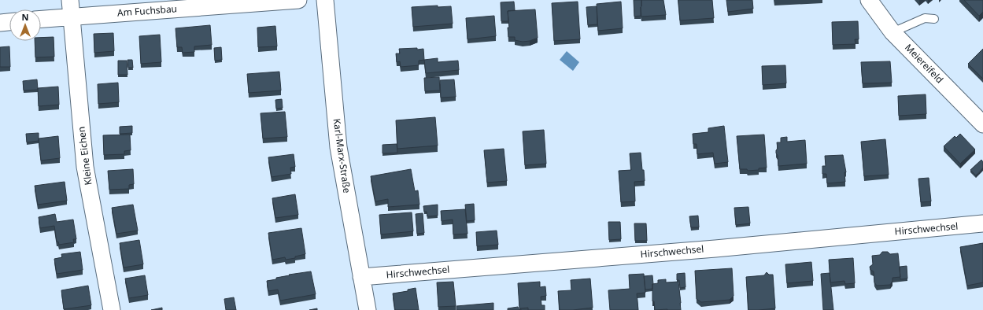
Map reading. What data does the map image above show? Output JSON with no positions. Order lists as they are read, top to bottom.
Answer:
{
  "streets": {
    "street": [
      "Am Fuchsbau",
      "Meiereifeld",
      "Kleine Eichen",
      "Karl-Marx-Straße",
      "Hirschwechsel"
    ]
  },
  "crossings": [
    ["Am Fuchsbau", "Kleine Eichen"],
    ["Karl-Marx-Straße", "Hirschwechsel"]
  ],
  "north": "top"
}
